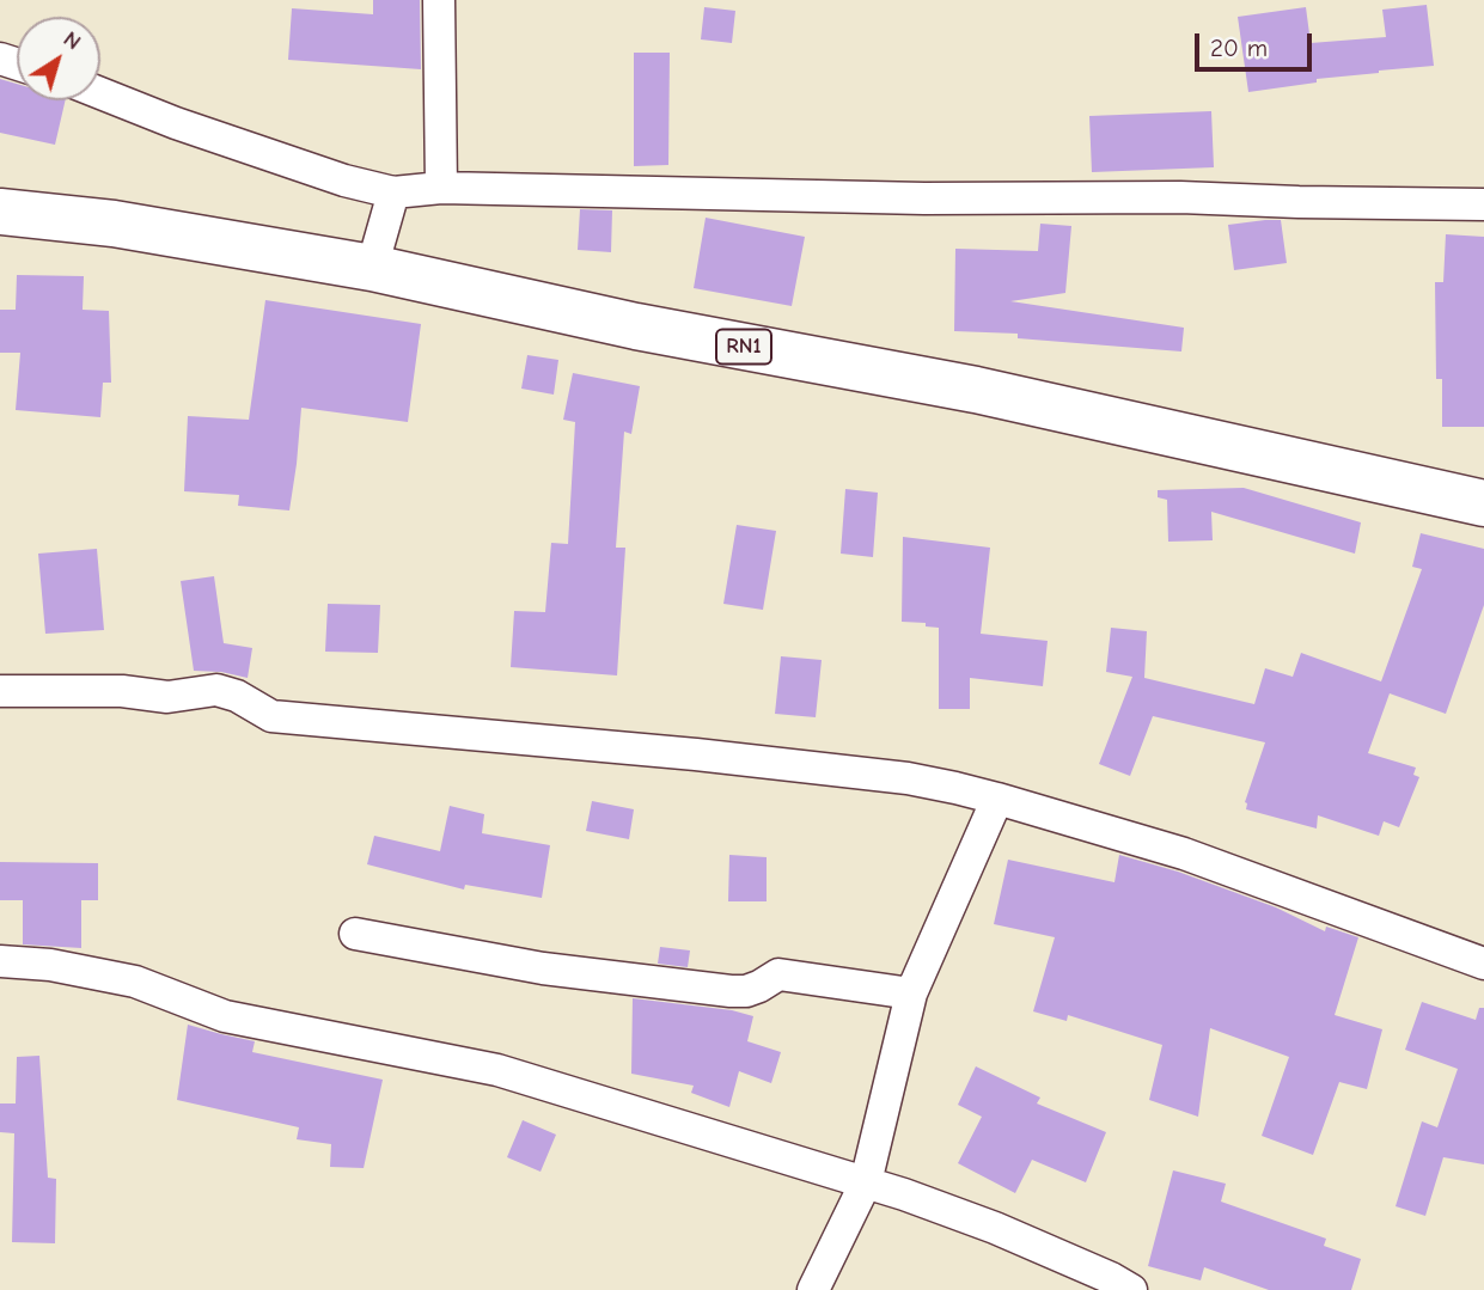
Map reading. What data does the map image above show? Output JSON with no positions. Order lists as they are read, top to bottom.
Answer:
{
  "streets": {
    "highway": ["RN1"]
  },
  "scale_bar": "20 m",
  "north": "top right"
}
